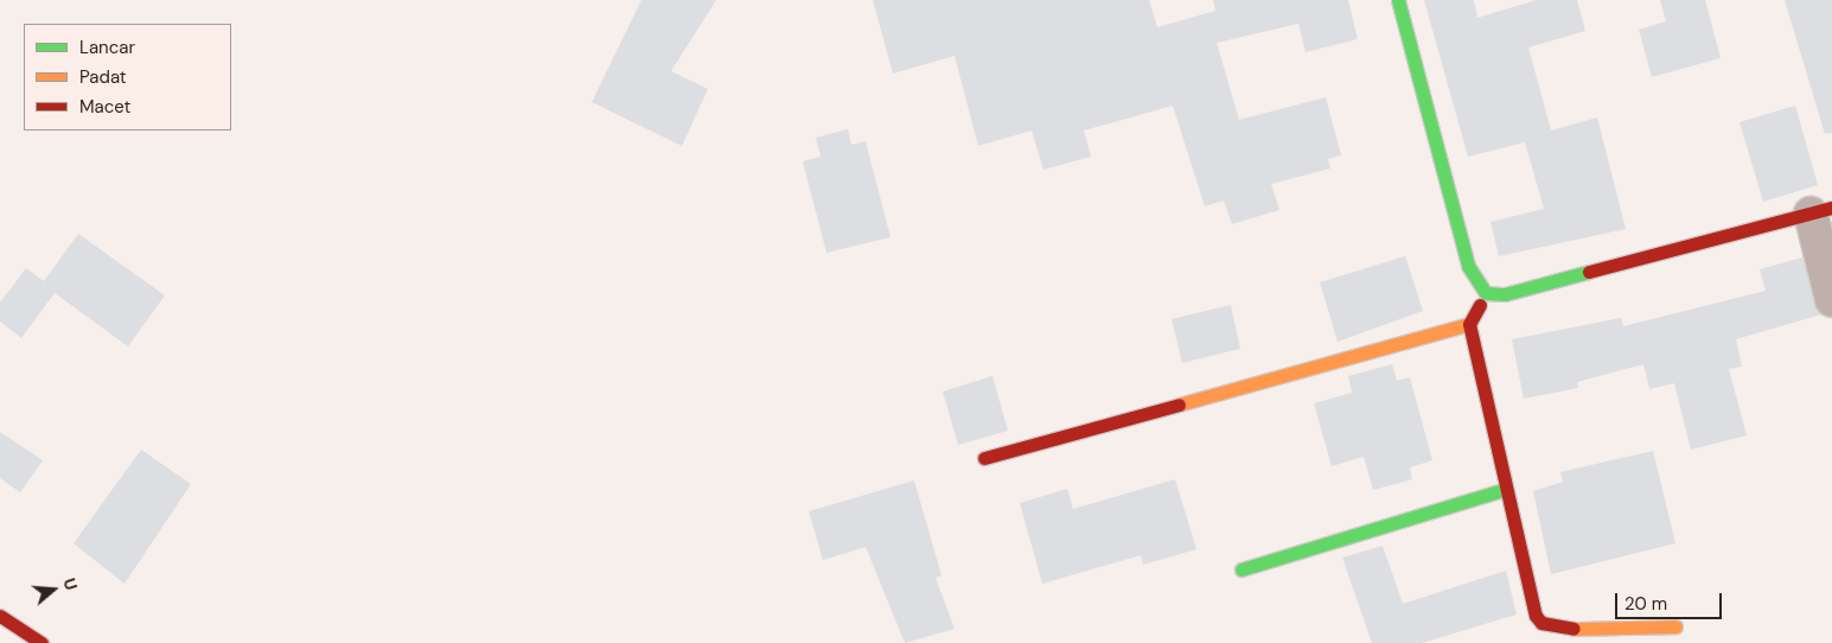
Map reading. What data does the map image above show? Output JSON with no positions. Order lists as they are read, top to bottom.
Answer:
{
  "legend": ["Lancar", "Padat", "Macet"],
  "scale_bar": "20 m",
  "north": "right"
}
